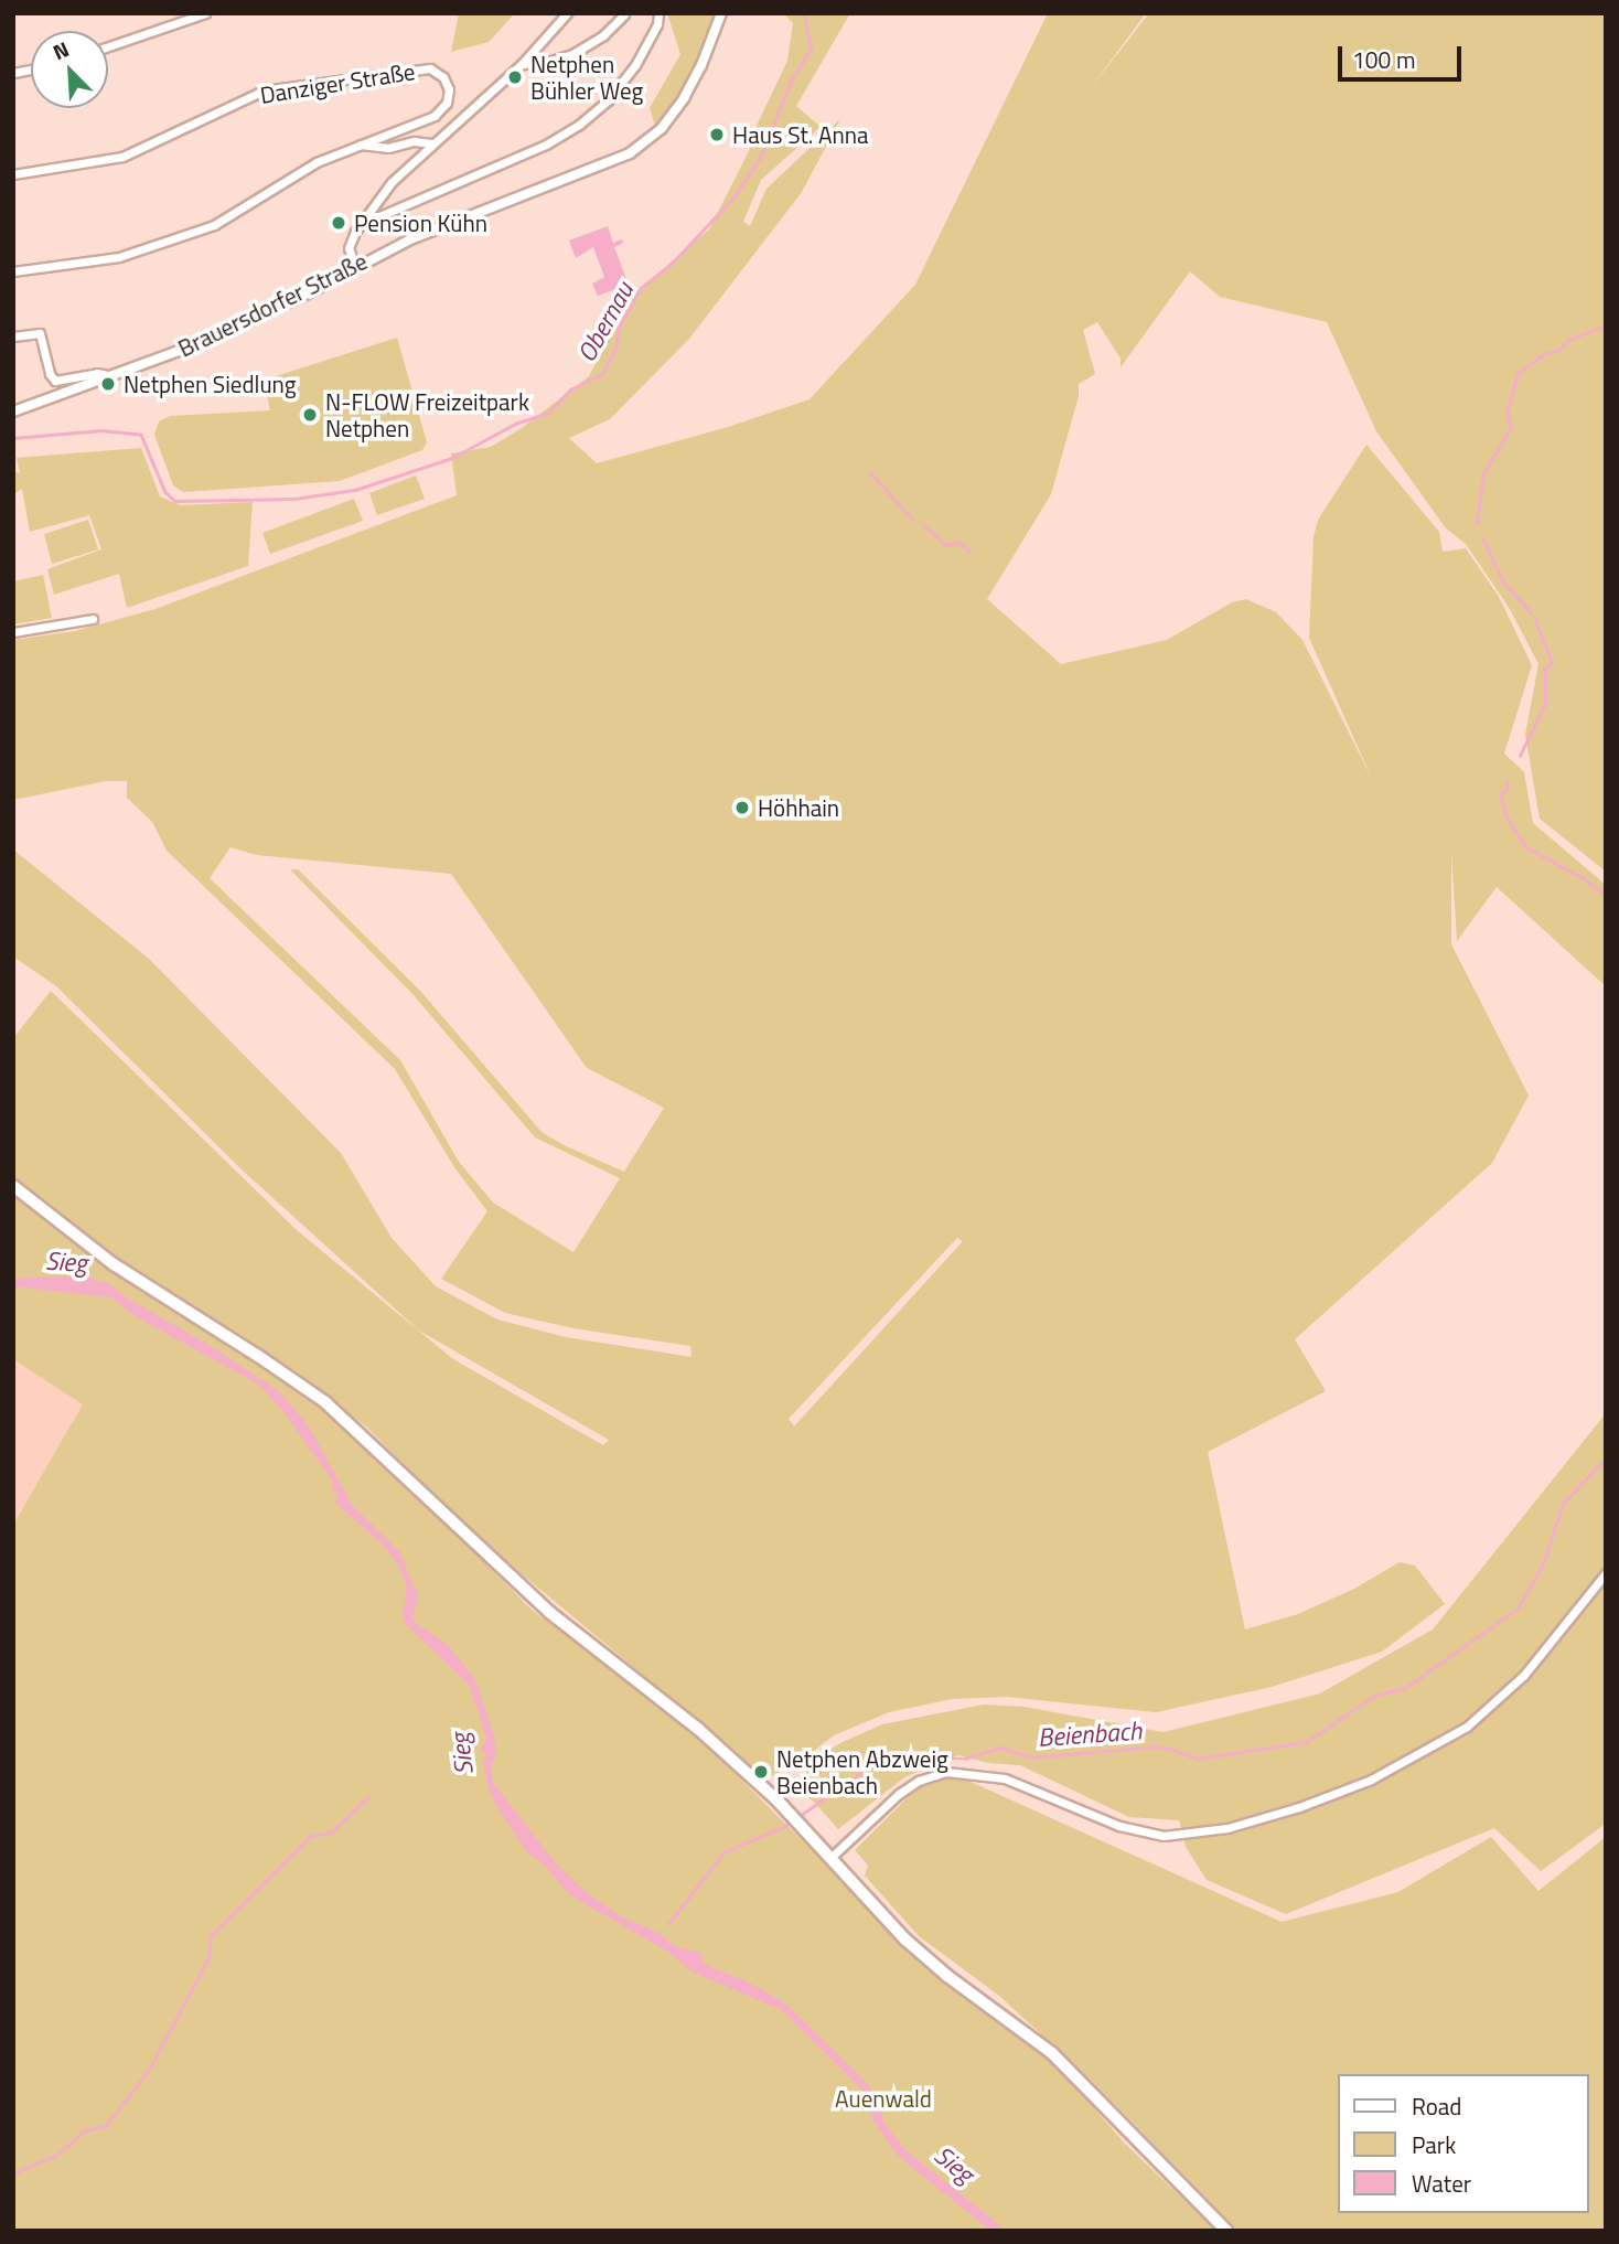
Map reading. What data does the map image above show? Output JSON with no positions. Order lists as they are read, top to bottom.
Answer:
{
  "streets": {
    "street": ["Danziger Straße", "Brauersdorfer Straße"]
  },
  "water": ["Obernau", "Sieg", "Beienbach"],
  "parks": ["Auenwald"],
  "places": [
    "Netphen Bühler Weg",
    "Haus St. Anna",
    "Pension Kühn",
    "Netphen Siedlung",
    "N-FLOW Freizeitpark Netphen",
    "Höhhain",
    "Netphen Abzweig Beienbach"
  ],
  "legend": ["Road", "Park", "Water"],
  "scale_bar": "100 m",
  "north": "top left"
}
